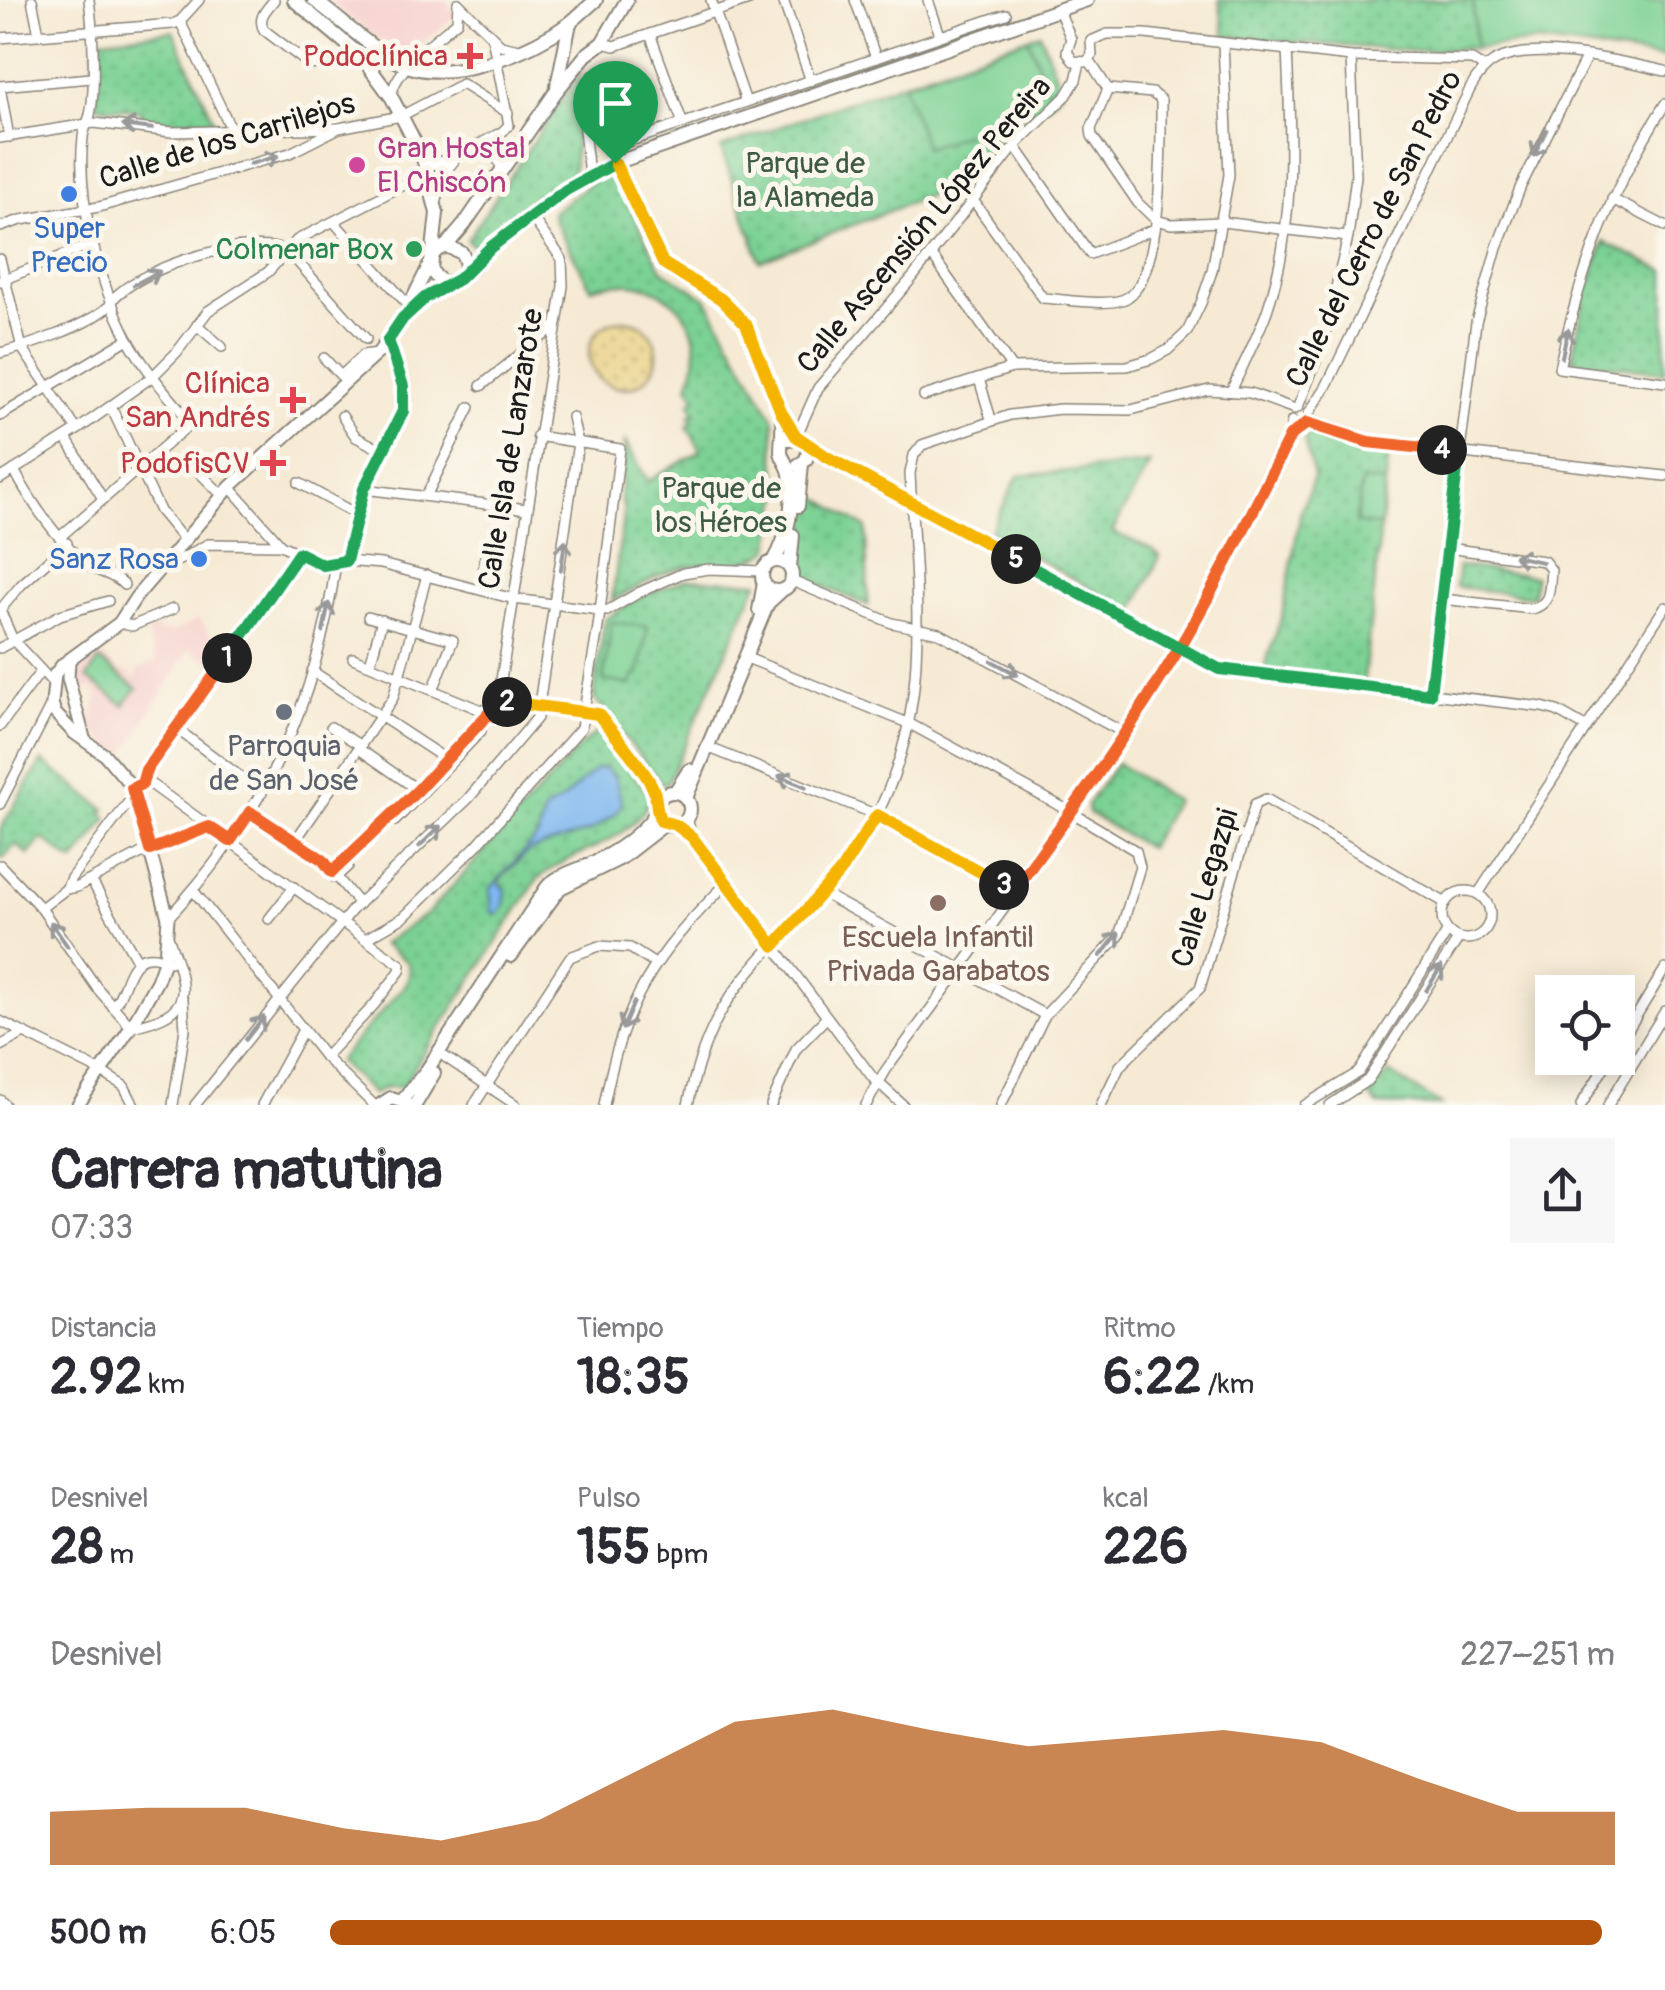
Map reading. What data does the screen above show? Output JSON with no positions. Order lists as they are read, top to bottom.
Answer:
{
  "streets": {
    "street": [
      "Calle de los Carrilejos",
      "Calle Ascensión López Pereira",
      "Calle del Cerro de San Pedro",
      "Calle Isla de Lanzarote",
      "Calle Legazpi"
    ]
  },
  "parks": ["Parque de la Alameda", "Parque de los Héroes"],
  "places": {
    "health": ["Podoclínica", "Clínica San Andrés", "PodofisCV"],
    "other": [
      "Gran Hostal El Chiscón",
      "Super Precio",
      "Colmenar Box",
      "Sanz Rosa",
      "Parroquia de San José",
      "Escuela Infantil Privada Garabatos"
    ]
  },
  "page": {
    "pins": [
      "4",
      "5",
      "1",
      "2",
      "3"
    ],
    "heading": ["Carrera matutina", "07:33"],
    "stats": [
      ["Distancia", "2.92 km"],
      ["Tiempo", "18:35"],
      ["Ritmo", "6:22 /km"],
      ["Desnivel", "28 m"],
      ["Pulso", "155 bpm"],
      ["kcal", "226"]
    ],
    "chart": ["Desnivel", "227–251 m"],
    "list": [
      {
        "name": "500 m",
        "note": "6:05"
      }
    ]
  }
}
